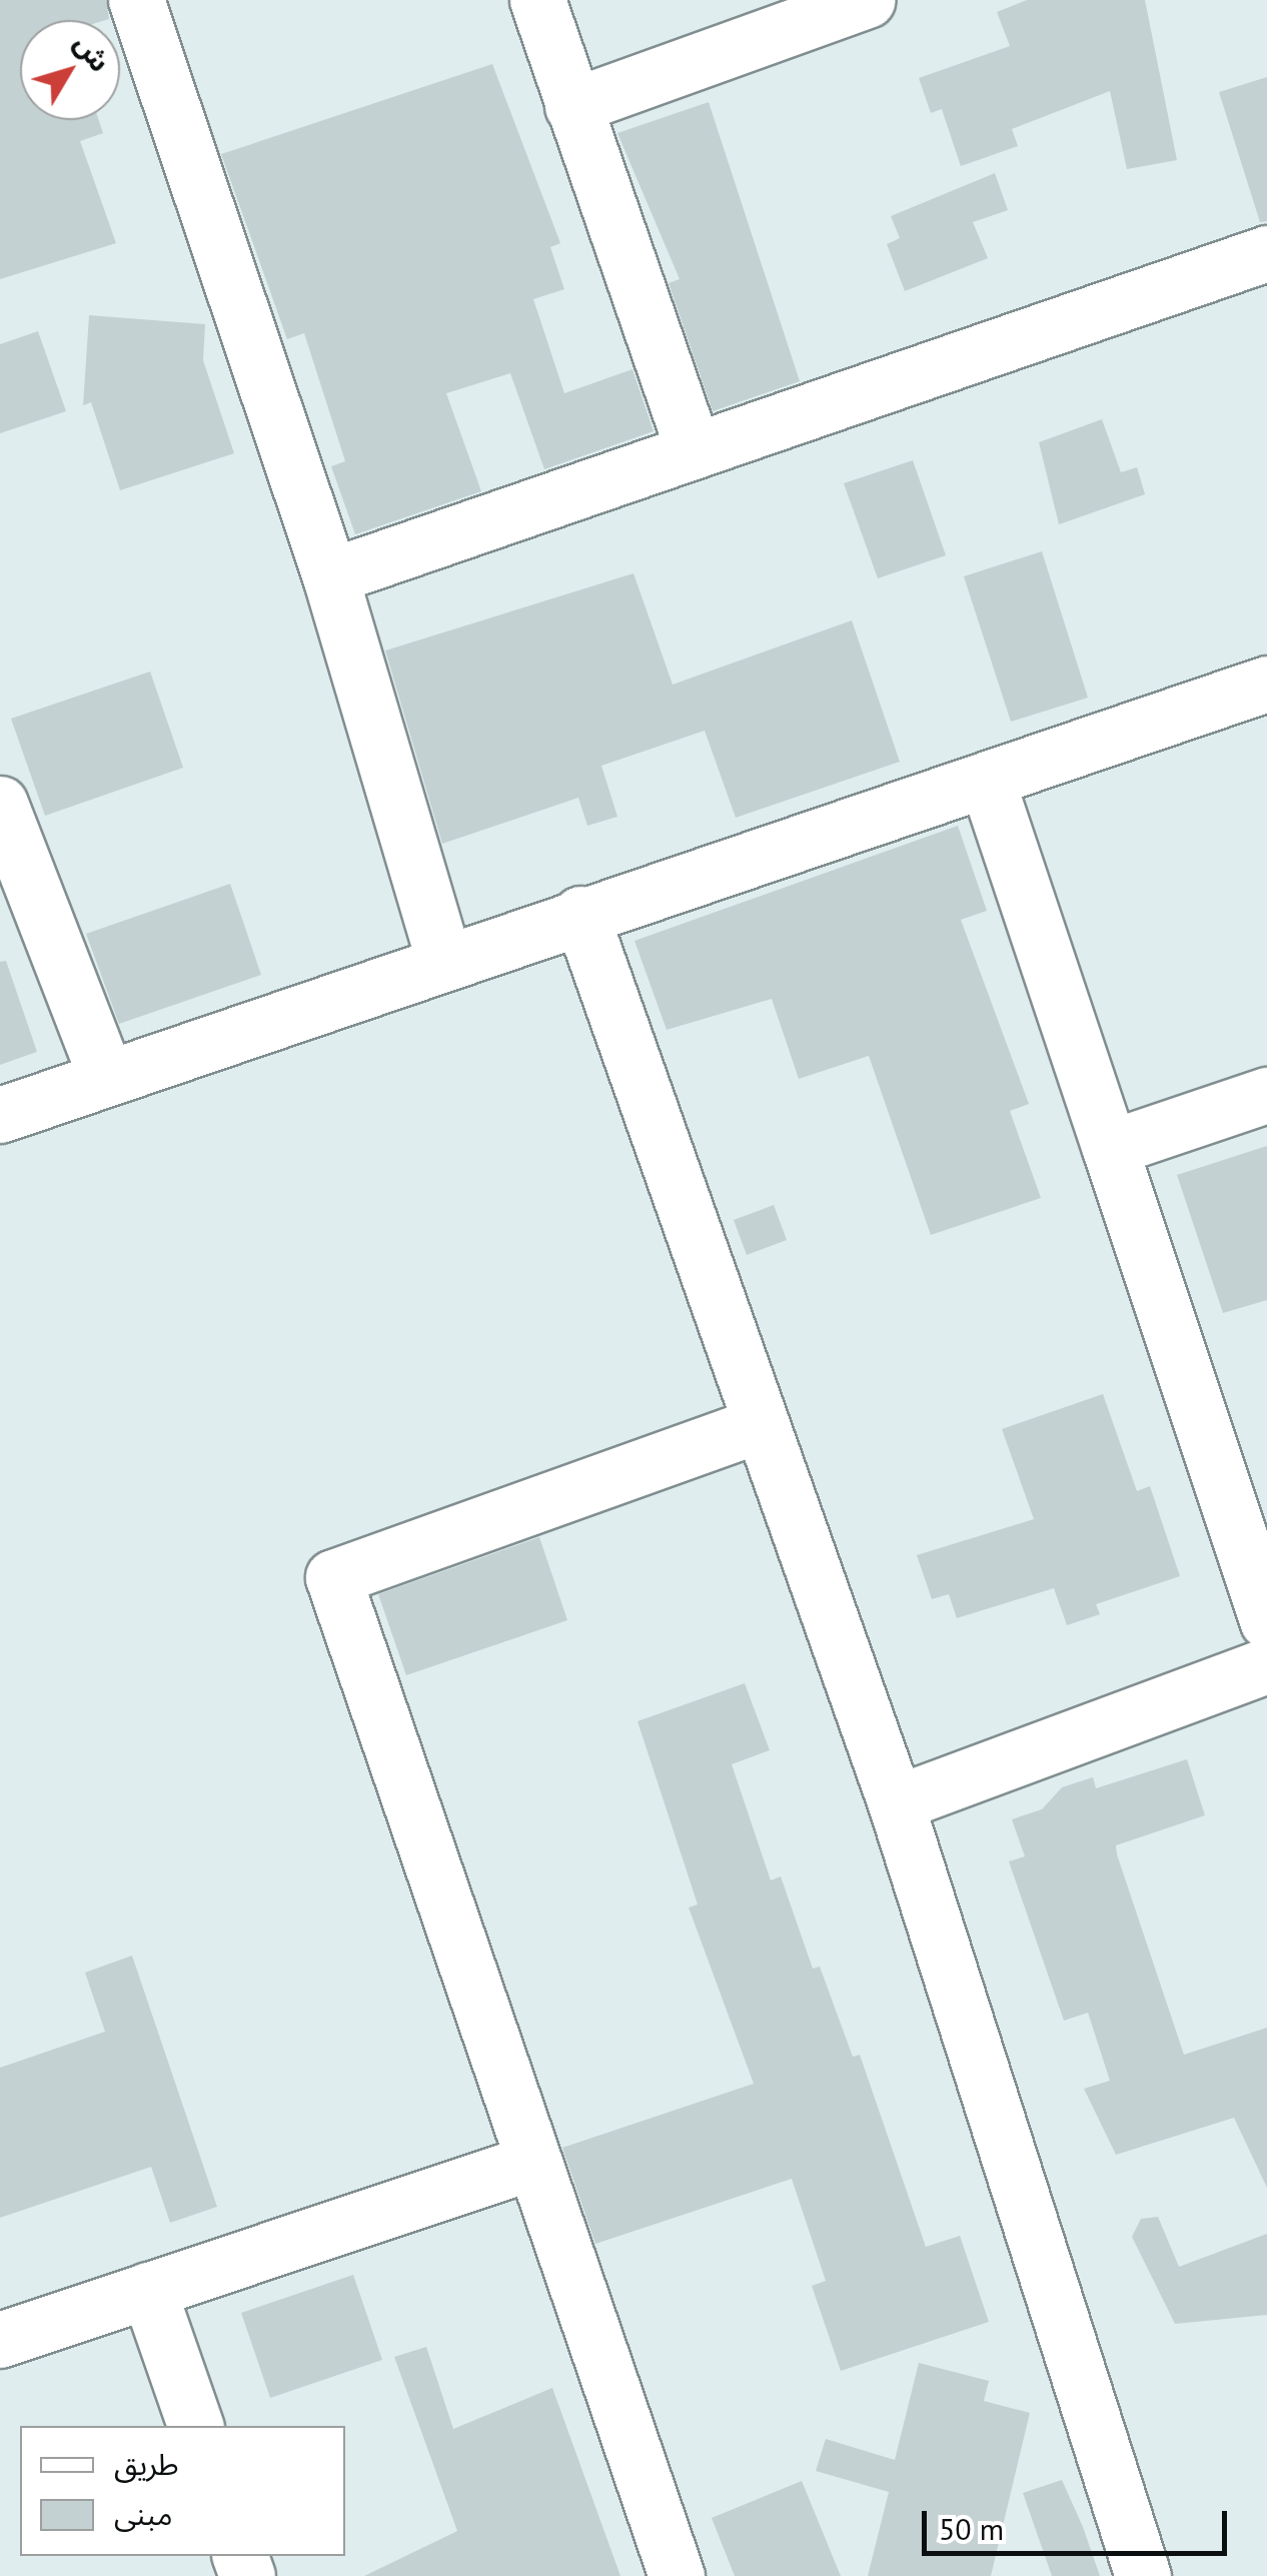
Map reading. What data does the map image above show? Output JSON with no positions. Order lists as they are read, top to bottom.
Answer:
{
  "legend": ["طريق", "مبنى"],
  "scale_bar": "50 m",
  "north": "top right"
}
